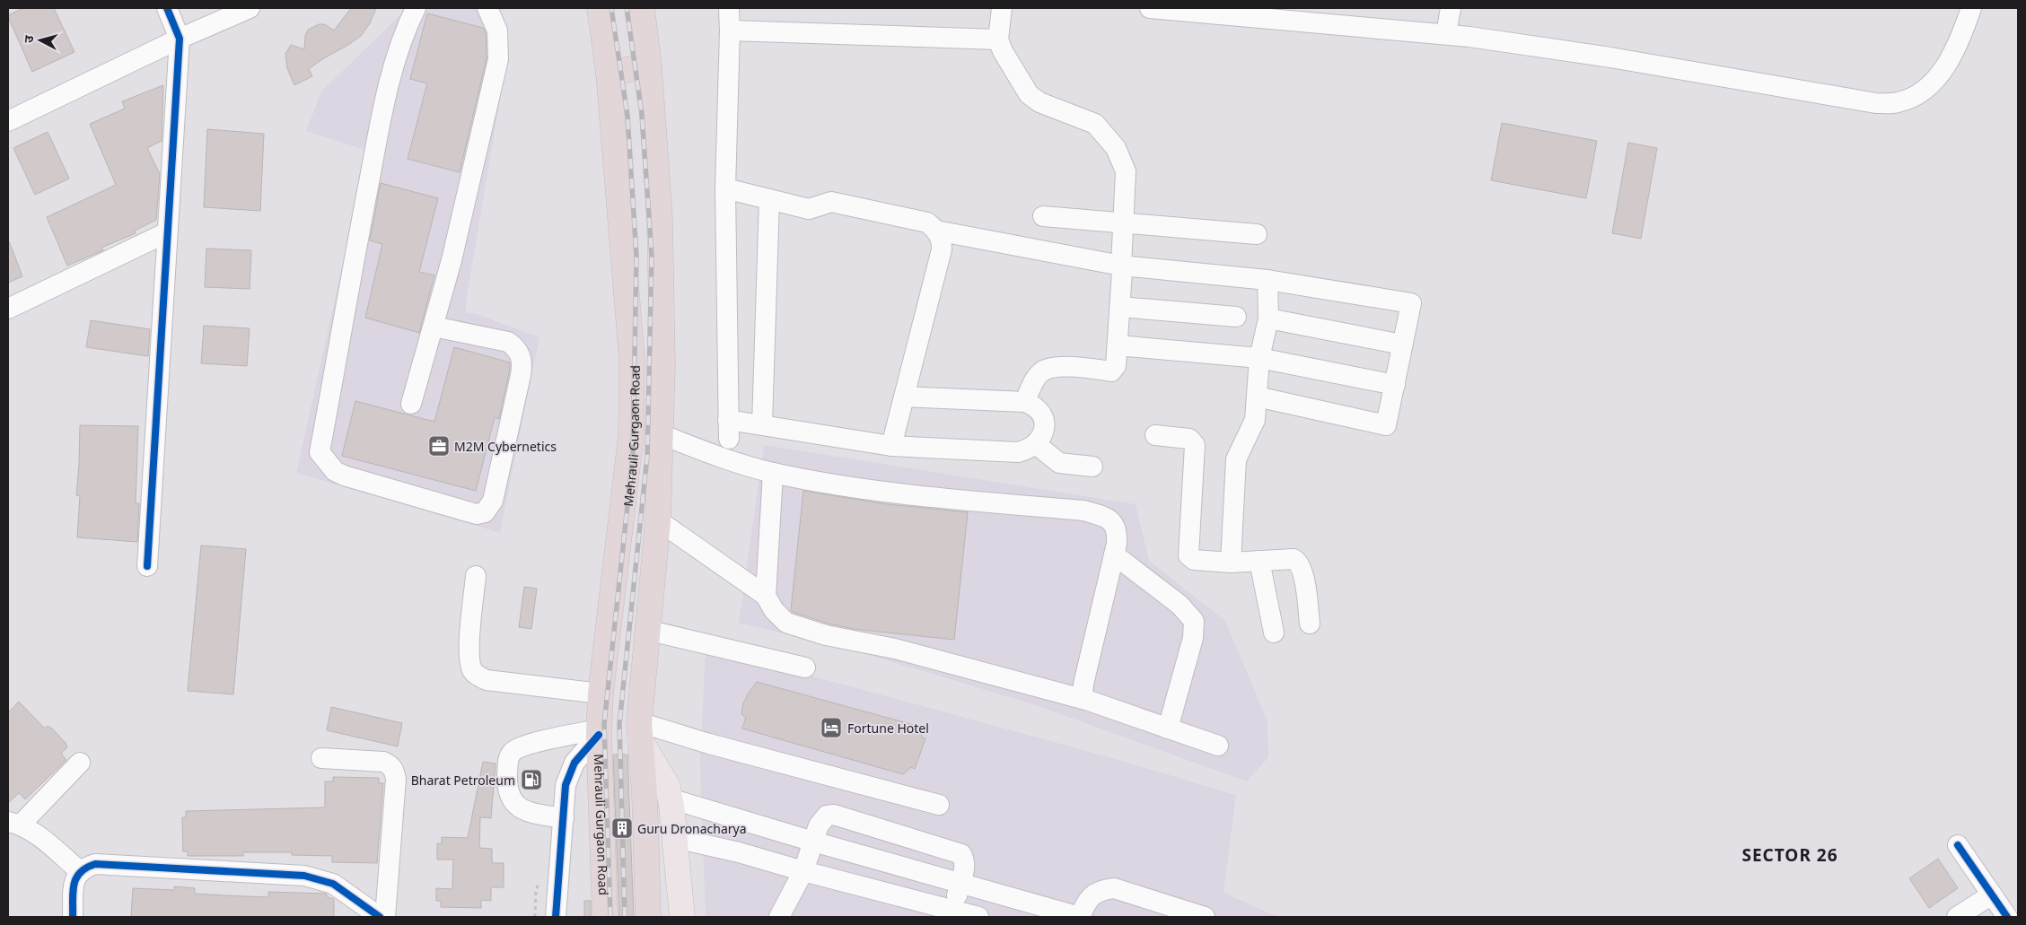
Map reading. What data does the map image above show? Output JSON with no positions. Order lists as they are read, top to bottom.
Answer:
{
  "streets": {
    "highway": ["Mehrauli Gurgaon Road"]
  },
  "districts": ["SECTOR 26"],
  "places": {
    "office": ["M2M Cybernetics"],
    "hotel": ["Fortune Hotel"],
    "fuel station": ["Bharat Petroleum"],
    "building": ["Guru Dronacharya"]
  },
  "north": "left"
}
